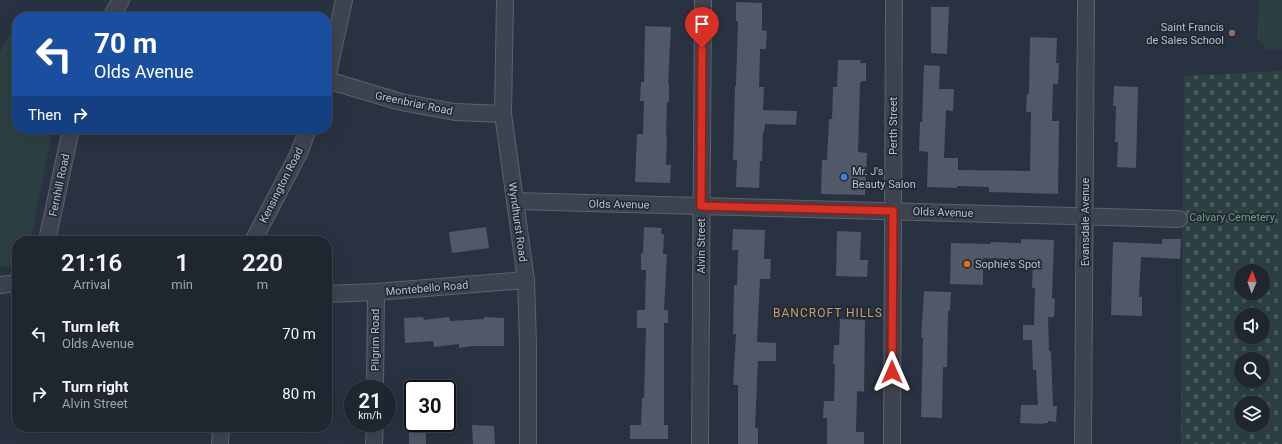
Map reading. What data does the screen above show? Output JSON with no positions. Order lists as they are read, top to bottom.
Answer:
{
  "streets": {
    "street": [
      "Greenbriar Road",
      "Perth Street",
      "Fernhill Road",
      "Kensington Road",
      "Olds Avenue",
      "Wyndhurst Road",
      "Evansdale Avenue",
      "Alvin Street",
      "Montebello Road",
      "Pilgrim Road"
    ]
  },
  "crossings": [
    ["Greenbriar Road", "Wyndhurst Road"],
    ["Perth Street", "Olds Avenue"],
    ["Olds Avenue", "Wyndhurst Road"],
    ["Olds Avenue", "Evansdale Avenue"],
    ["Olds Avenue", "Alvin Street"],
    ["Wyndhurst Road", "Montebello Road"],
    ["Montebello Road", "Pilgrim Road"]
  ],
  "districts": ["BANCROFT HILLS"],
  "parks": ["Calvary Cemetery"],
  "places": ["Saint Francis de Sales School", "Mr. J's Beauty Salon", "Sophie's Spot"],
  "north": "top",
  "page": {
    "turn": ["70 m", "Olds Avenue"],
    "then": "Then",
    "eta": [
      "21:16",
      "Arrival",
      "1",
      "min",
      "220",
      "m"
    ],
    "list": [
      {
        "name": "Turn left",
        "note": "Olds Avenue",
        "value": "70 m"
      },
      {
        "name": "Turn right",
        "note": "Alvin Street",
        "value": "80 m"
      }
    ],
    "speed": "21 km/h",
    "limit": "30"
  }
}
